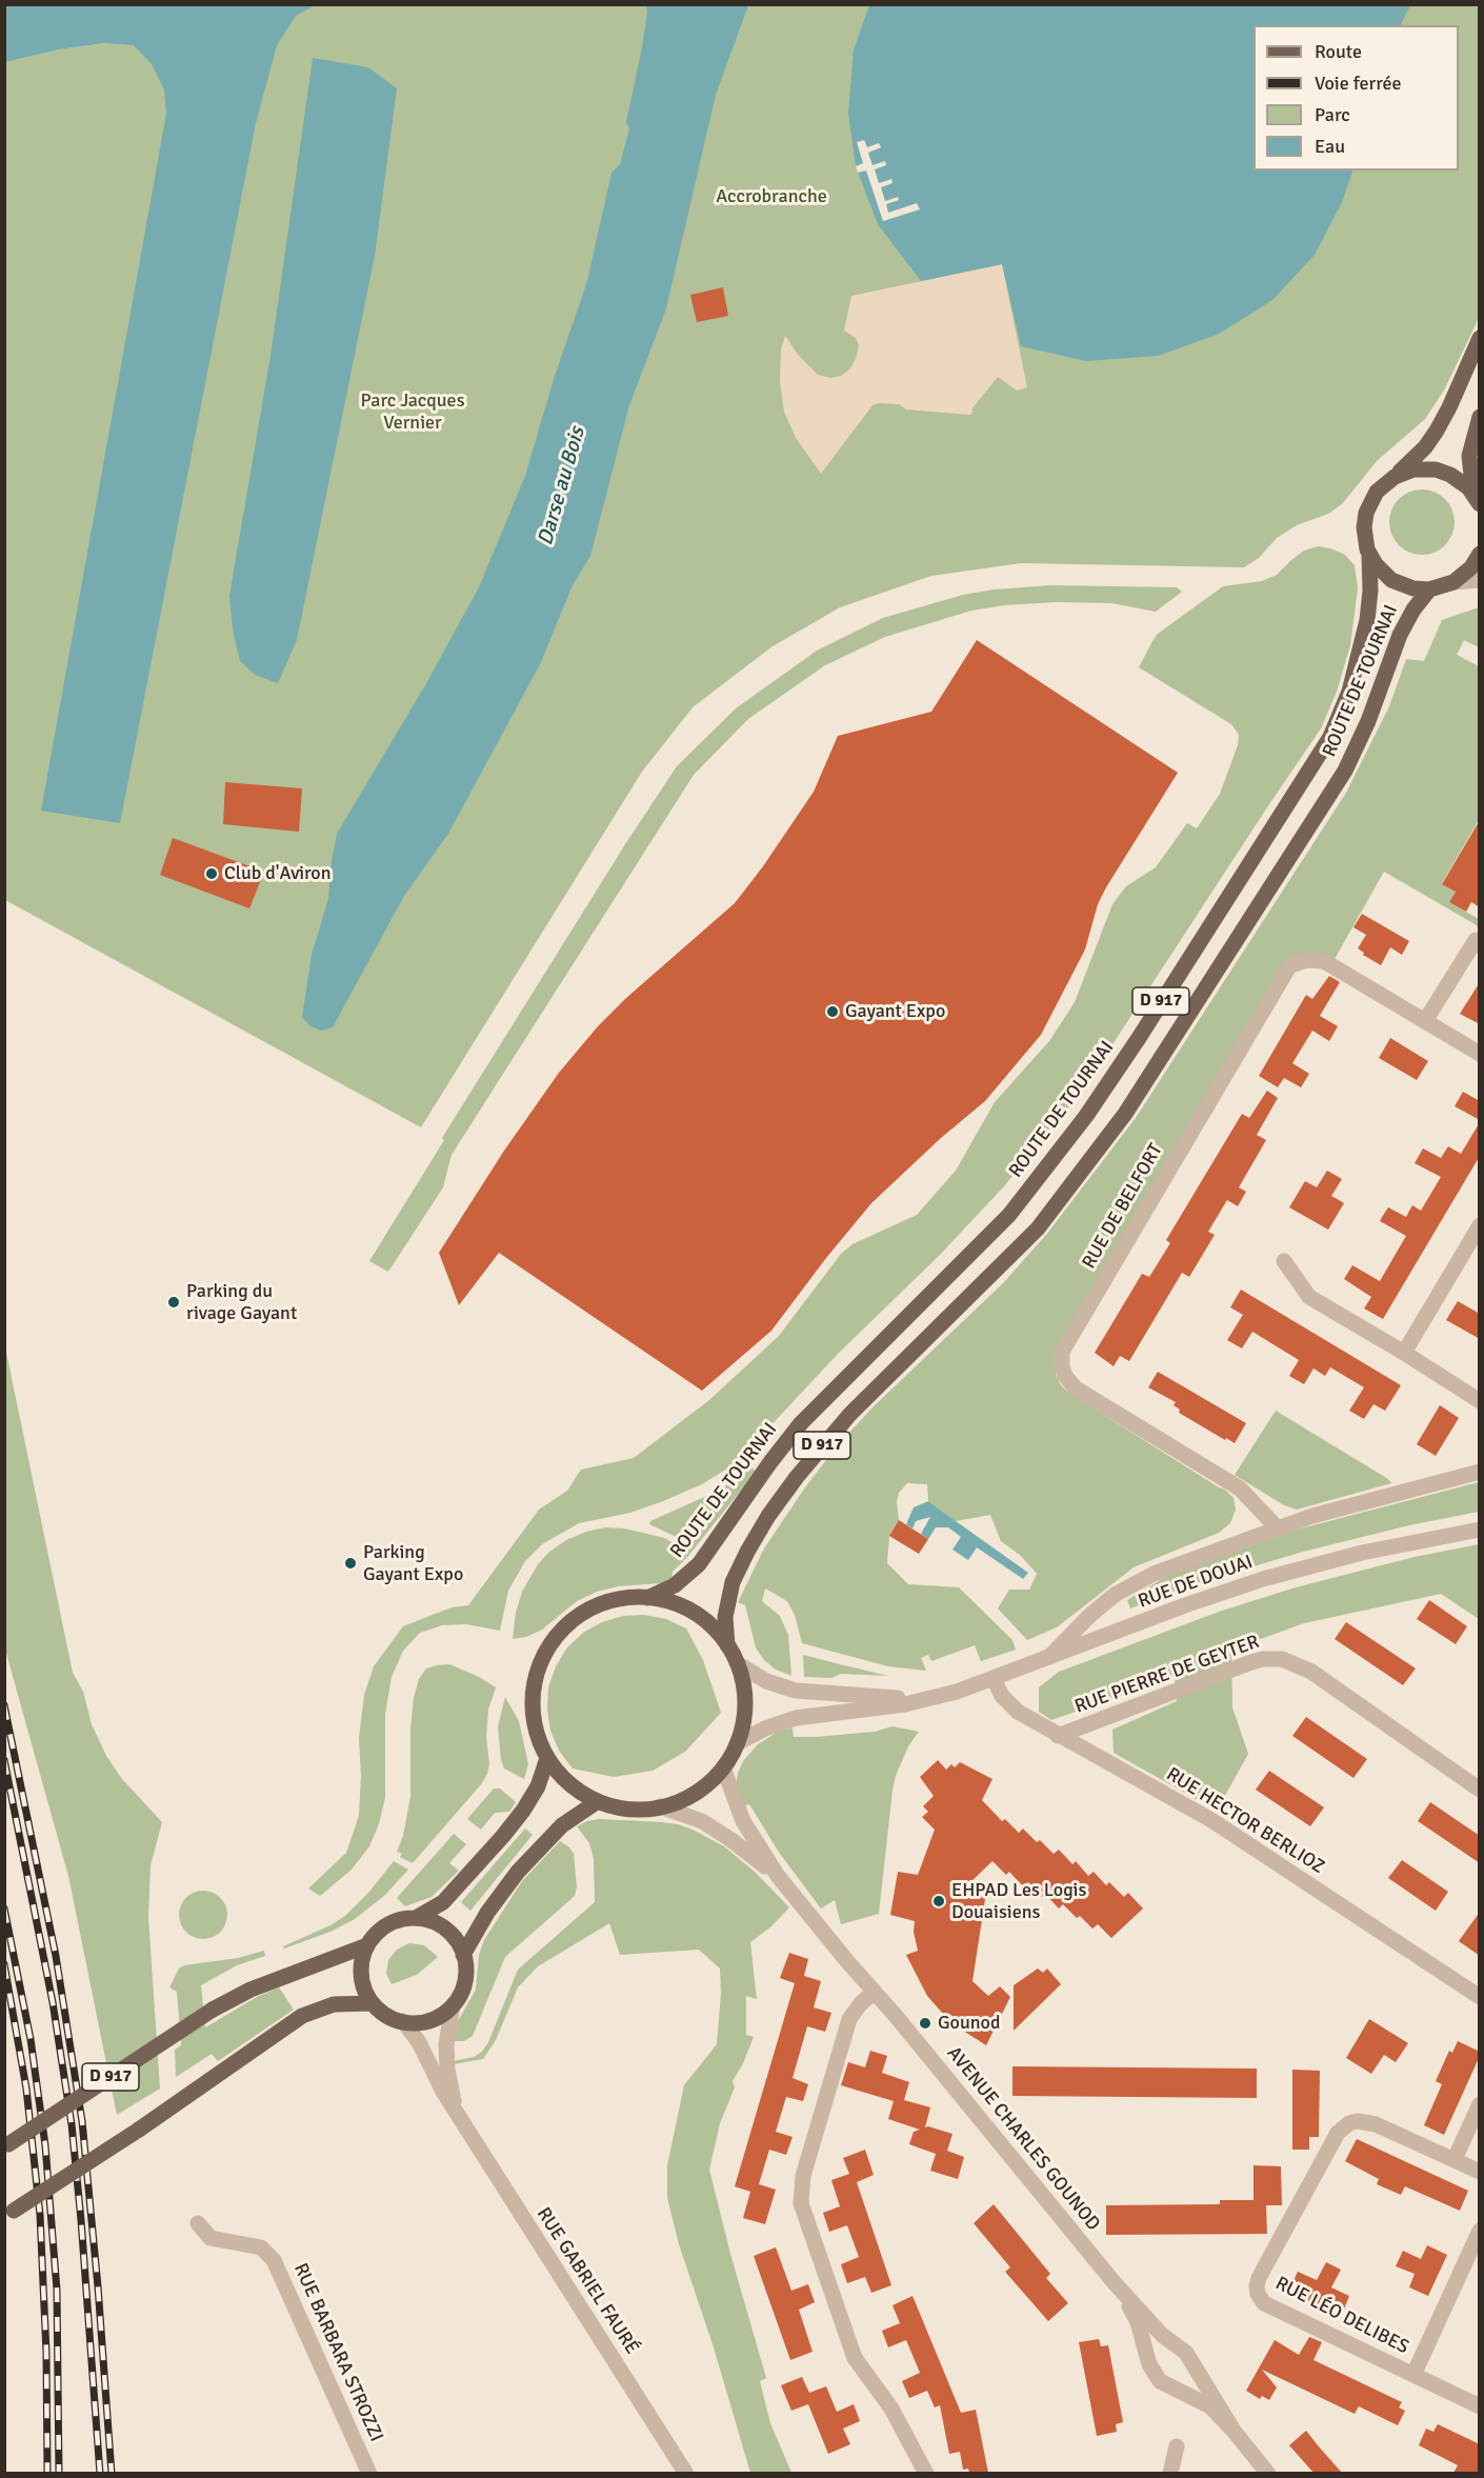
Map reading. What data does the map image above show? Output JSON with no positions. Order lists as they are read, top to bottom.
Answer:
{
  "streets": {
    "main road": ["ROUTE DE TOURNAI", "D 917"],
    "street": [
      "RUE DE BELFORT",
      "RUE DE DOUAI",
      "RUE PIERRE DE GEYTER",
      "RUE HECTOR BERLIOZ",
      "AVENUE CHARLES GOUNOD",
      "RUE GABRIEL FAURÉ",
      "RUE LÉO DELIBES",
      "RUE BARBARA STROZZI"
    ]
  },
  "crossings": [
    ["ROUTE DE TOURNAI", "RUE DE DOUAI"],
    ["ROUTE DE TOURNAI", "AVENUE CHARLES GOUNOD"],
    ["D 917", "RUE GABRIEL FAURÉ"],
    ["RUE DE DOUAI", "RUE HECTOR BERLIOZ"],
    ["RUE DE DOUAI", "AVENUE CHARLES GOUNOD"],
    ["RUE PIERRE DE GEYTER", "RUE HECTOR BERLIOZ"]
  ],
  "water": ["Darse au Bois"],
  "parks": ["Accrobranche", "Parc Jacques Vernier"],
  "places": [
    "Club d'Aviron",
    "Gayant Expo",
    "Parking du rivage Gayant",
    "Parking Gayant Expo",
    "EHPAD Les Logis Douaisiens",
    "Gounod"
  ],
  "legend": [
    "Route",
    "Voie ferrée",
    "Parc",
    "Eau"
  ]
}
